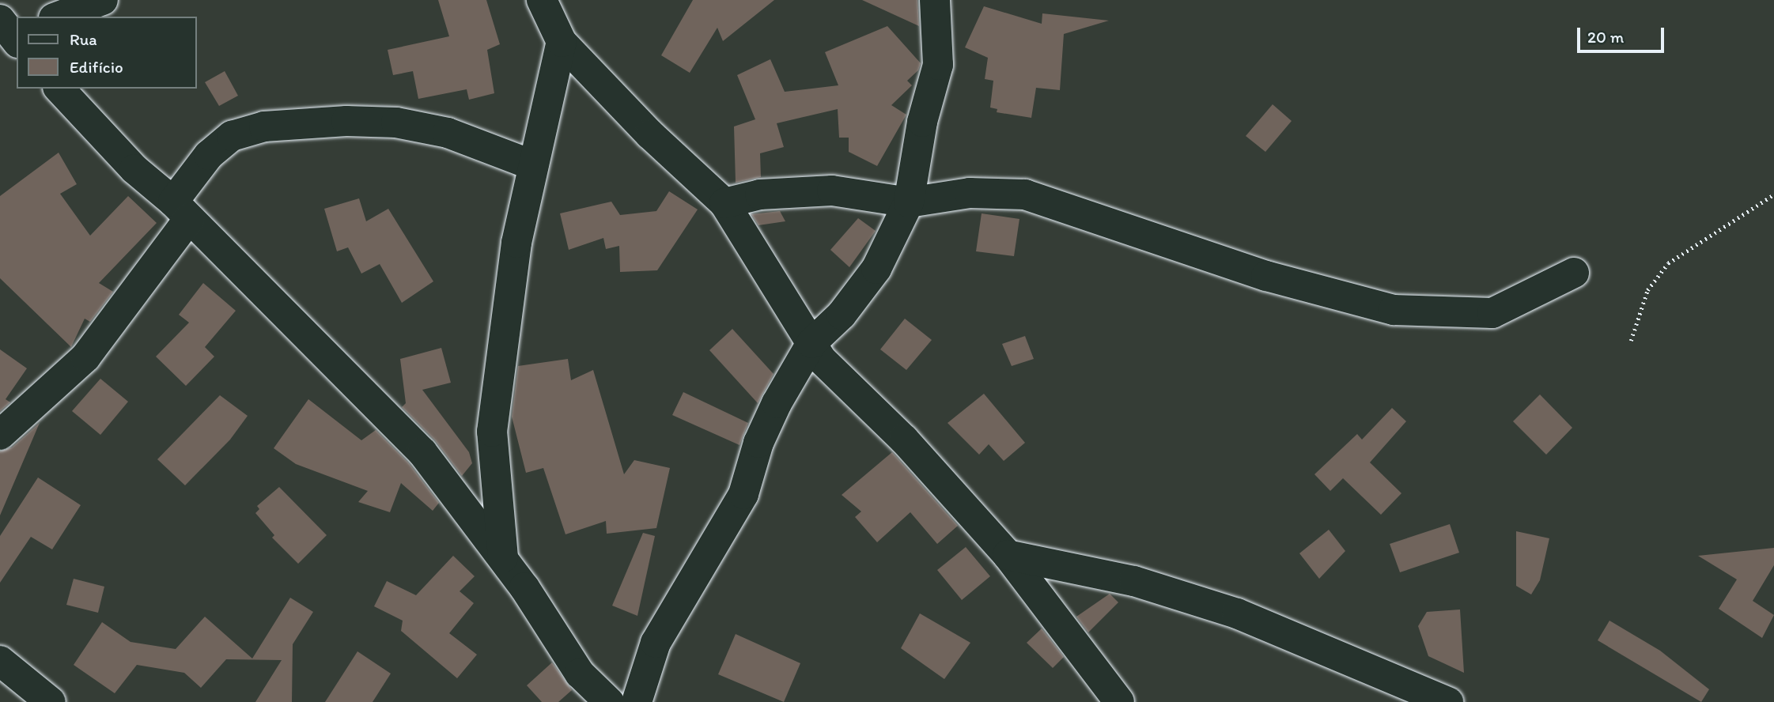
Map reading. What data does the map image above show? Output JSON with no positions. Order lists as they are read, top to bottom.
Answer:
{
  "legend": ["Rua", "Edifício"],
  "scale_bar": "20 m"
}
